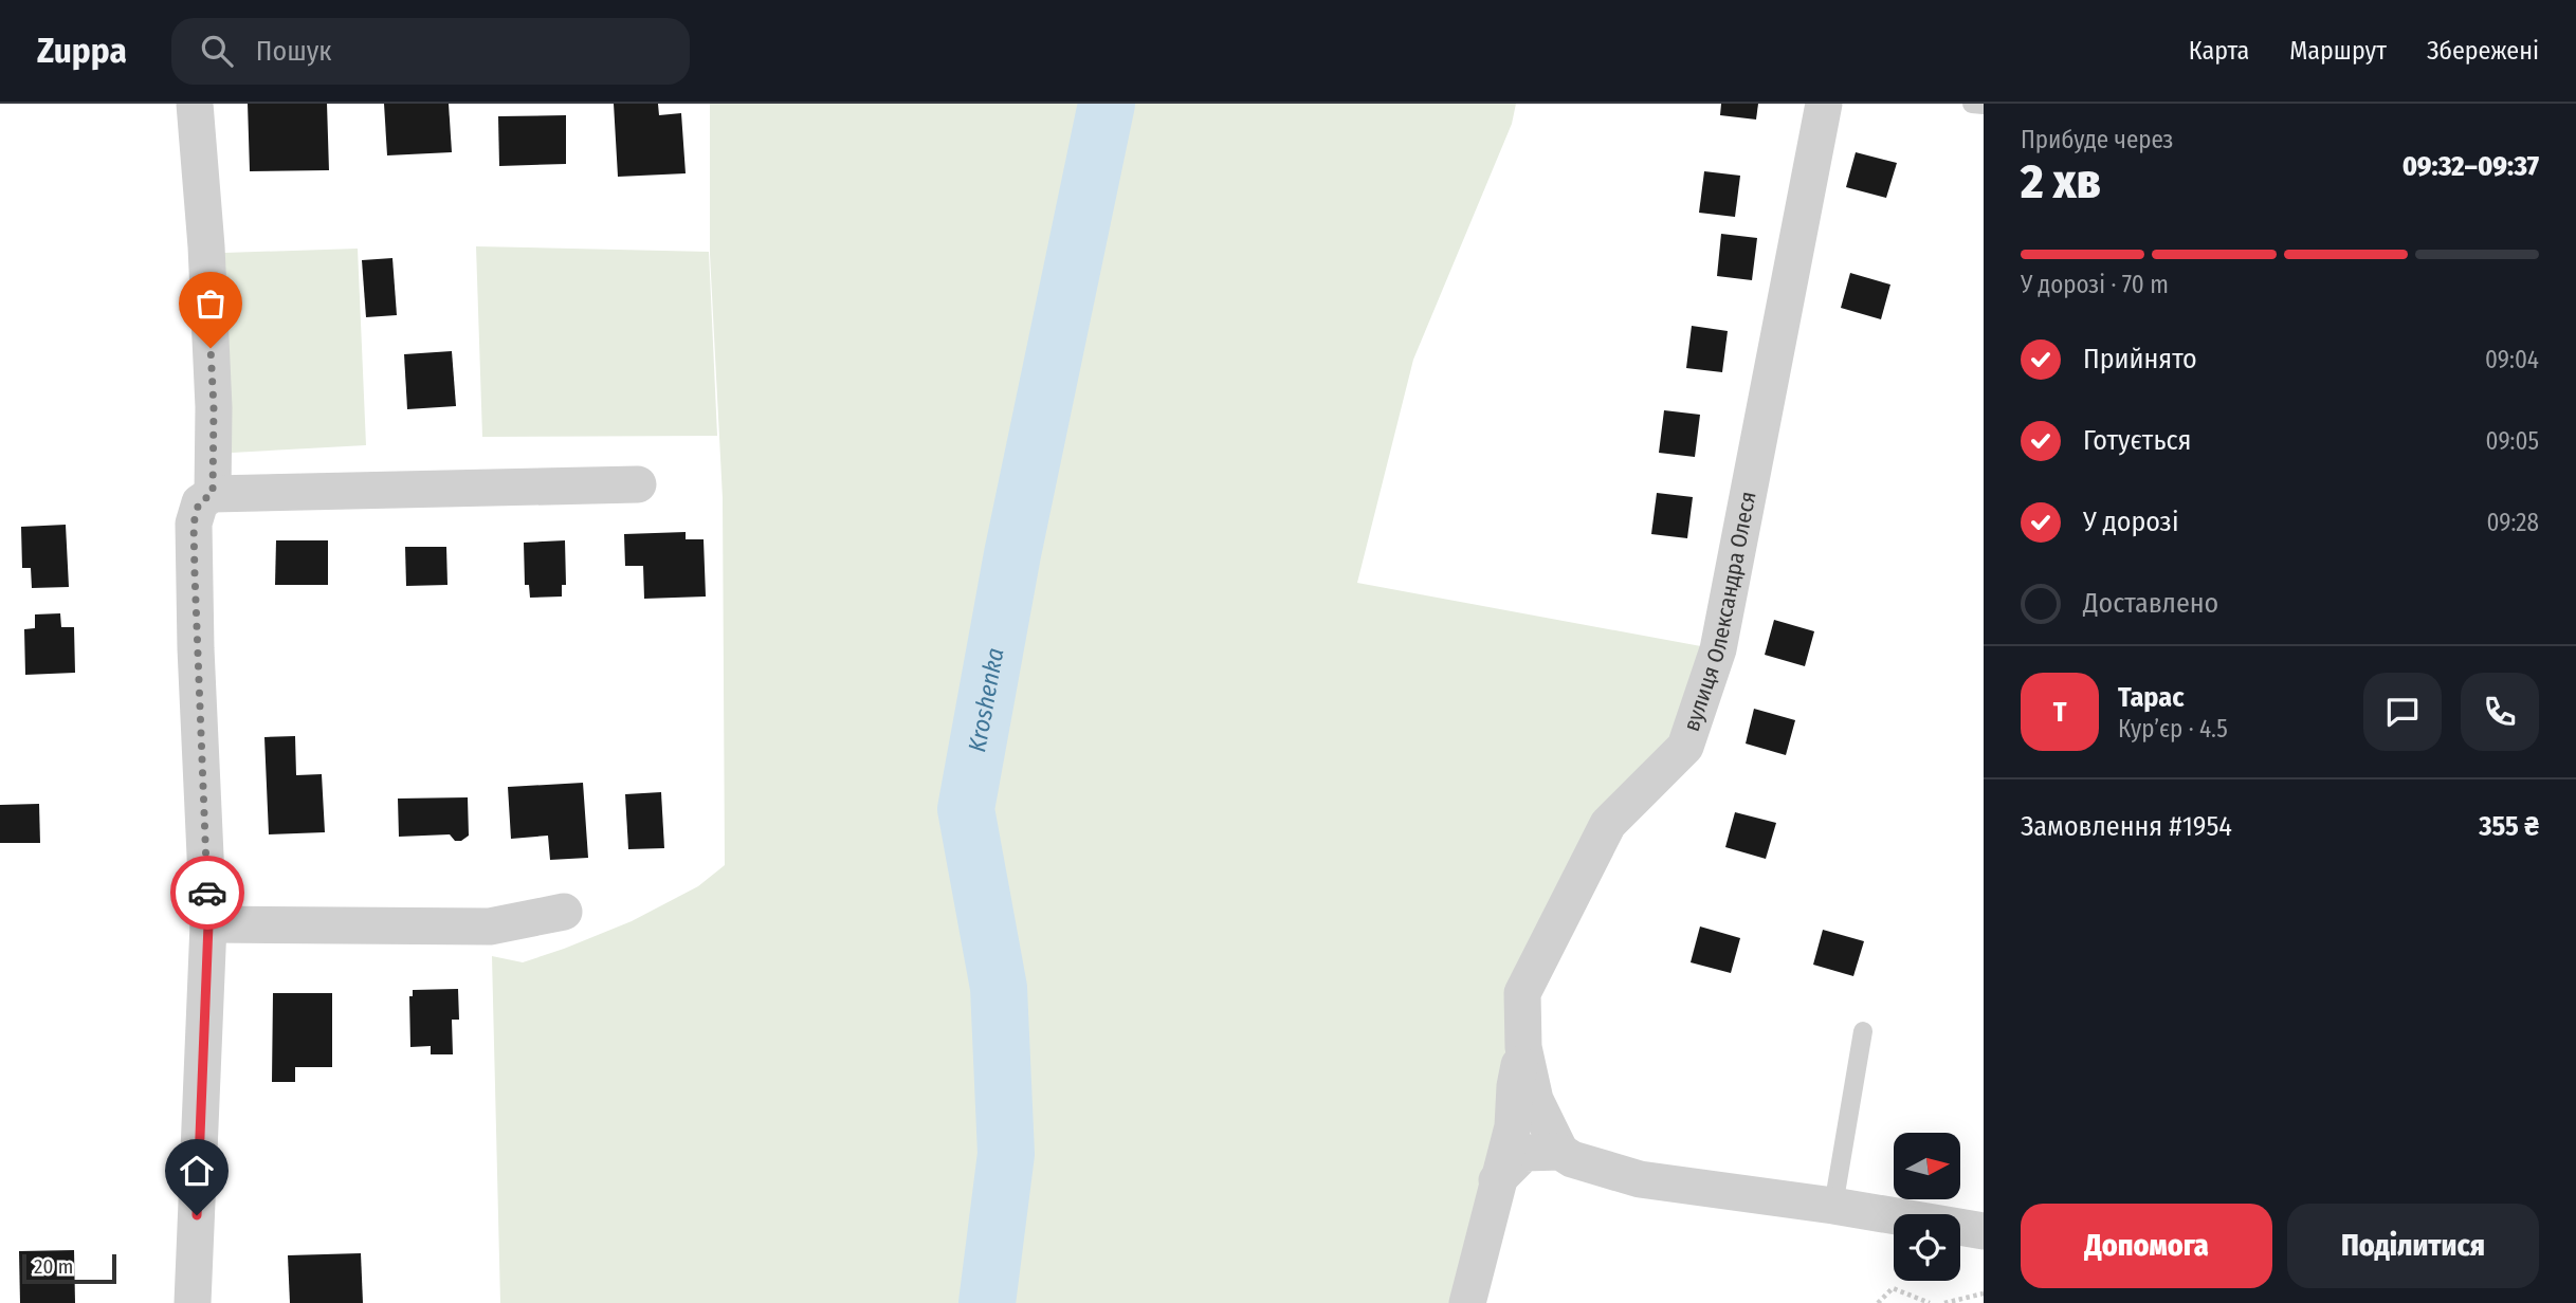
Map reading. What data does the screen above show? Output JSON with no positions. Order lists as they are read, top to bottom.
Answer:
{
  "streets": {
    "street": ["вулиця Олександра Олеся"]
  },
  "water": ["Kroshenka"],
  "scale_bar": "20 m",
  "north": "right",
  "page": {
    "header": "Zuppa",
    "search": "Пошук",
    "nav": ["Карта", "Маршрут", "Збережені"],
    "heading": ["2 хв", "Прибуде через", "09:32–09:37"],
    "panel": [
      "Тарас",
      "Кур’єр · 4.5",
      "Замовлення #1954",
      "355 ₴"
    ],
    "bar": "У дорозі · 70 m",
    "list": [
      ["Прийнято", "09:04"],
      ["Готується", "09:05"],
      ["У дорозі", "09:28"],
      "Доставлено"
    ],
    "round": "Т",
    "buttons": ["Допомога", "Поділитися"],
    "scale": "20 m"
  }
}
